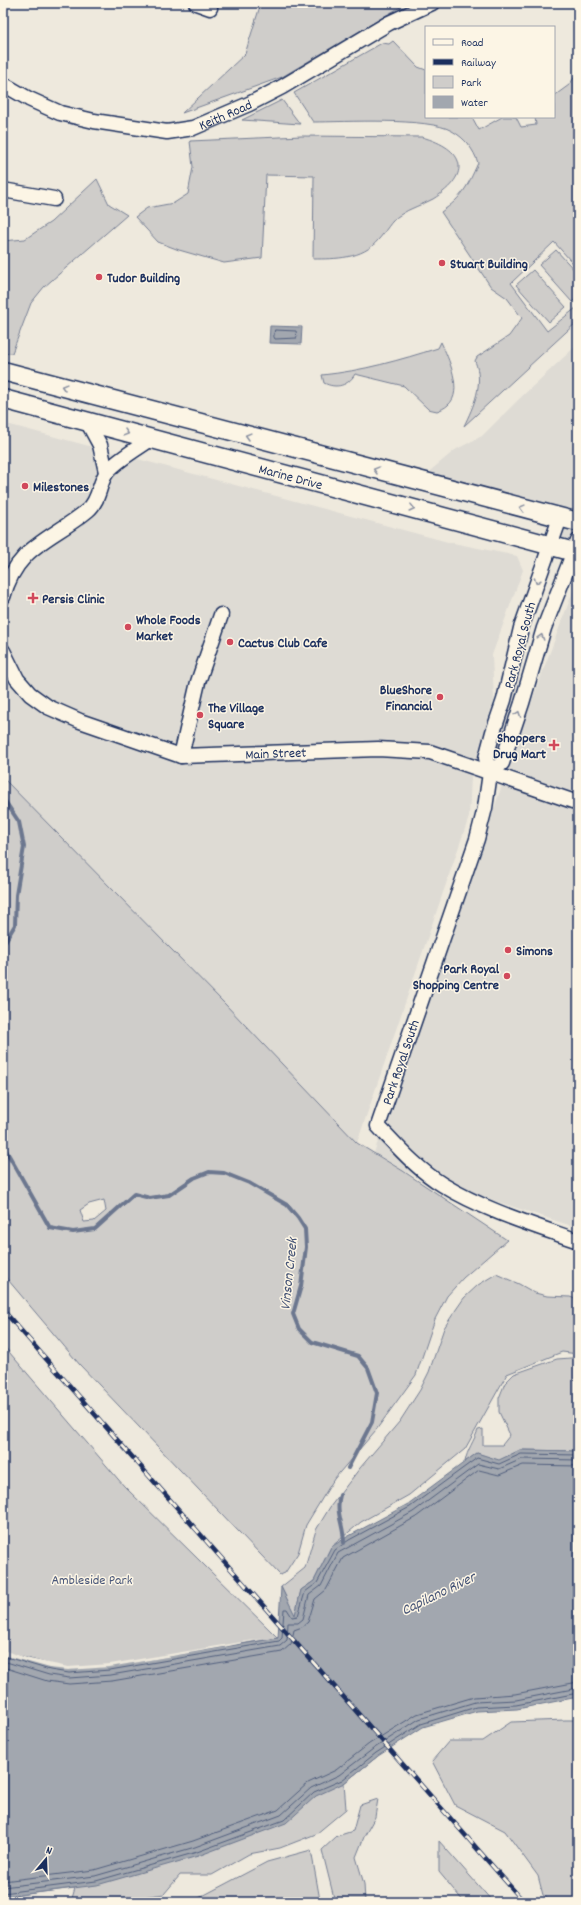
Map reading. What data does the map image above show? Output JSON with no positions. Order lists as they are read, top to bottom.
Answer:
{
  "streets": {
    "main road": ["Marine Drive"],
    "street": ["Keith Road", "Park Royal South", "Main Street"]
  },
  "crossings": [
    ["Marine Drive", "Park Royal South"],
    ["Park Royal South", "Main Street"]
  ],
  "water": ["Vinson Creek", "Capilano River"],
  "parks": ["Ambleside Park"],
  "places": {
    "other": [
      "Stuart Building",
      "Tudor Building",
      "Milestones",
      "Whole Foods Market",
      "Cactus Club Cafe",
      "BlueShore Financial",
      "The Village Square",
      "Simons",
      "Park Royal Shopping Centre"
    ],
    "health": ["Persis Clinic", "Shoppers Drug Mart"]
  },
  "legend": [
    "Road",
    "Railway",
    "Park",
    "Water"
  ],
  "north": "top"
}
